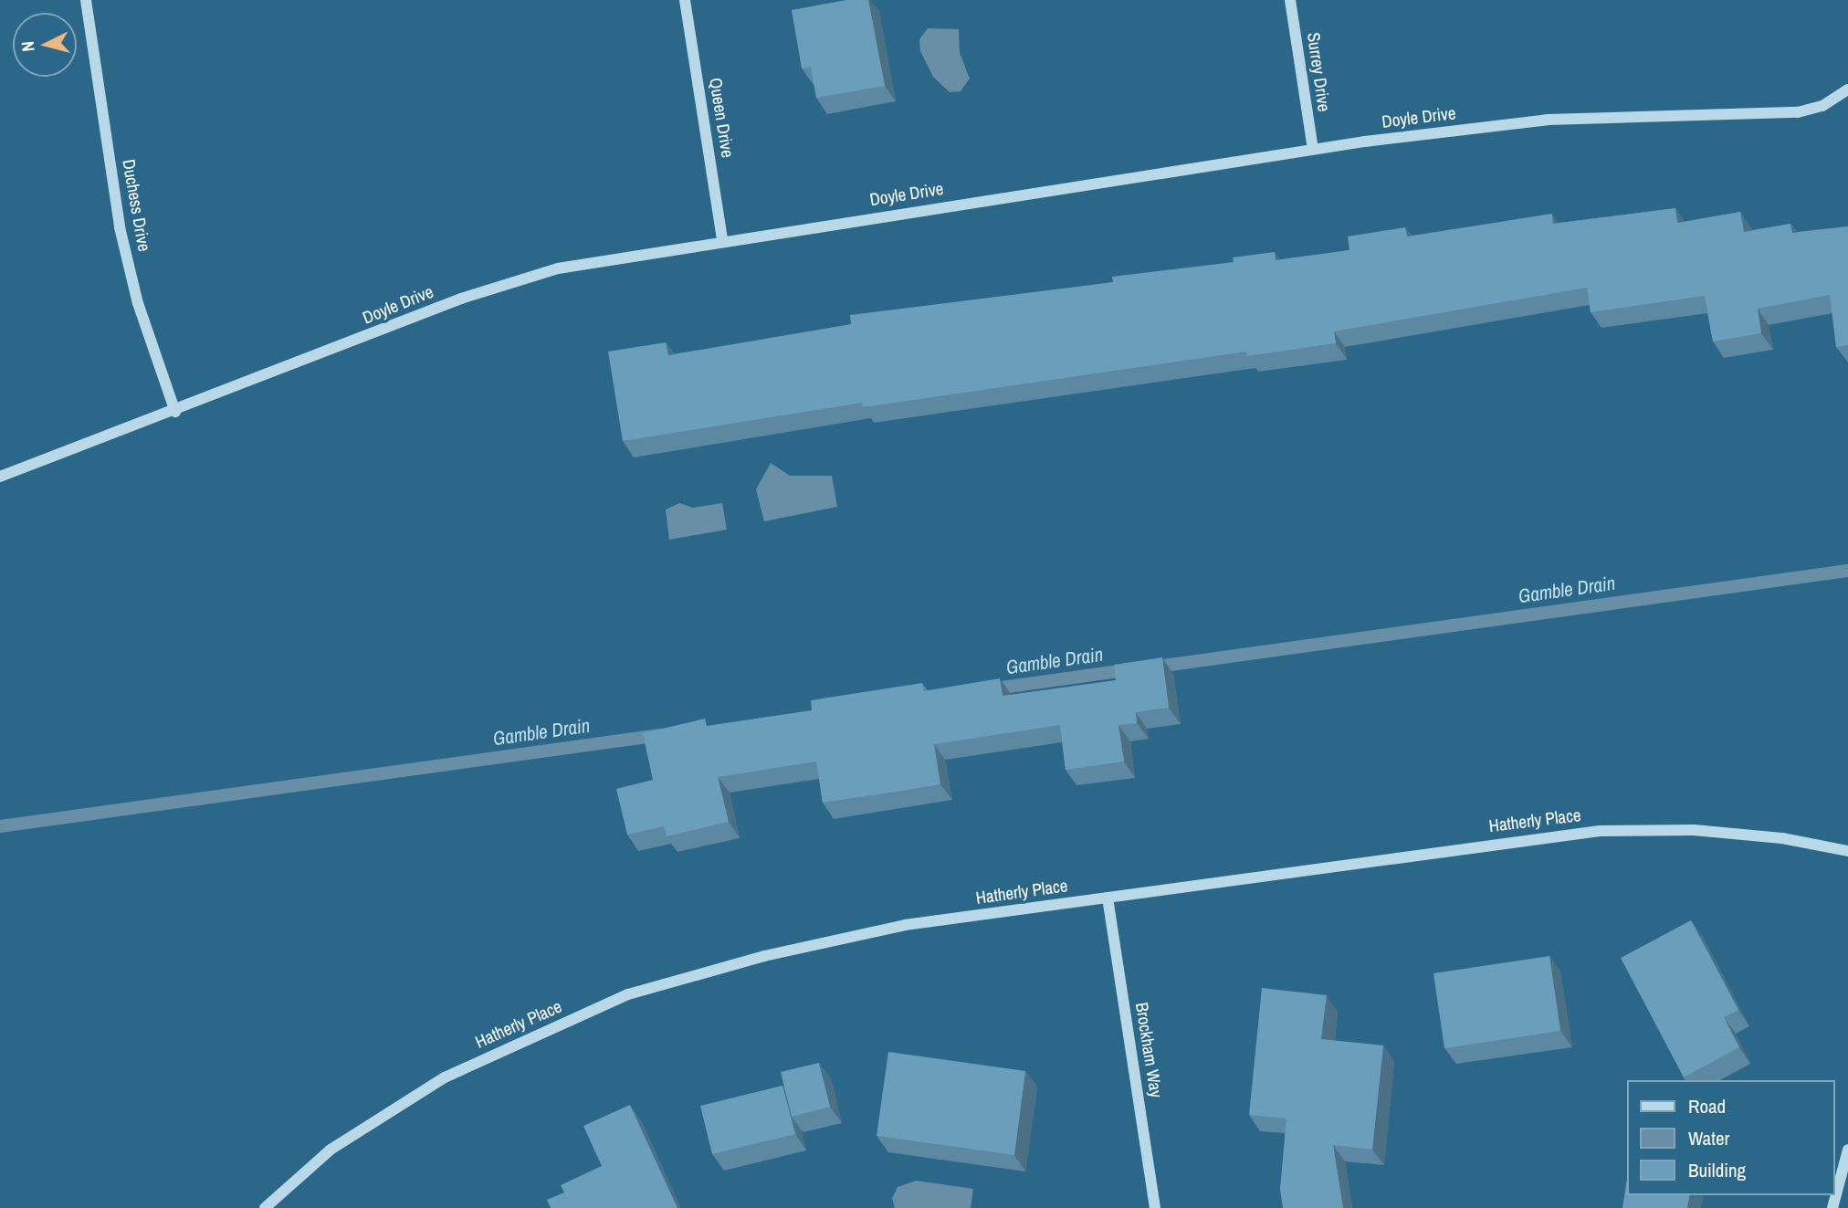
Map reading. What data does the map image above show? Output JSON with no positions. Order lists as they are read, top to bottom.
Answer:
{
  "streets": {
    "street": [
      "Surrey Drive",
      "Queen Drive",
      "Doyle Drive",
      "Duchess Drive",
      "Hatherly Place",
      "Brockham Way"
    ]
  },
  "crossings": [
    ["Surrey Drive", "Doyle Drive"],
    ["Queen Drive", "Doyle Drive"],
    ["Doyle Drive", "Duchess Drive"],
    ["Hatherly Place", "Brockham Way"]
  ],
  "water": ["Gamble Drain"],
  "legend": ["Road", "Water", "Building"],
  "north": "left"
}
